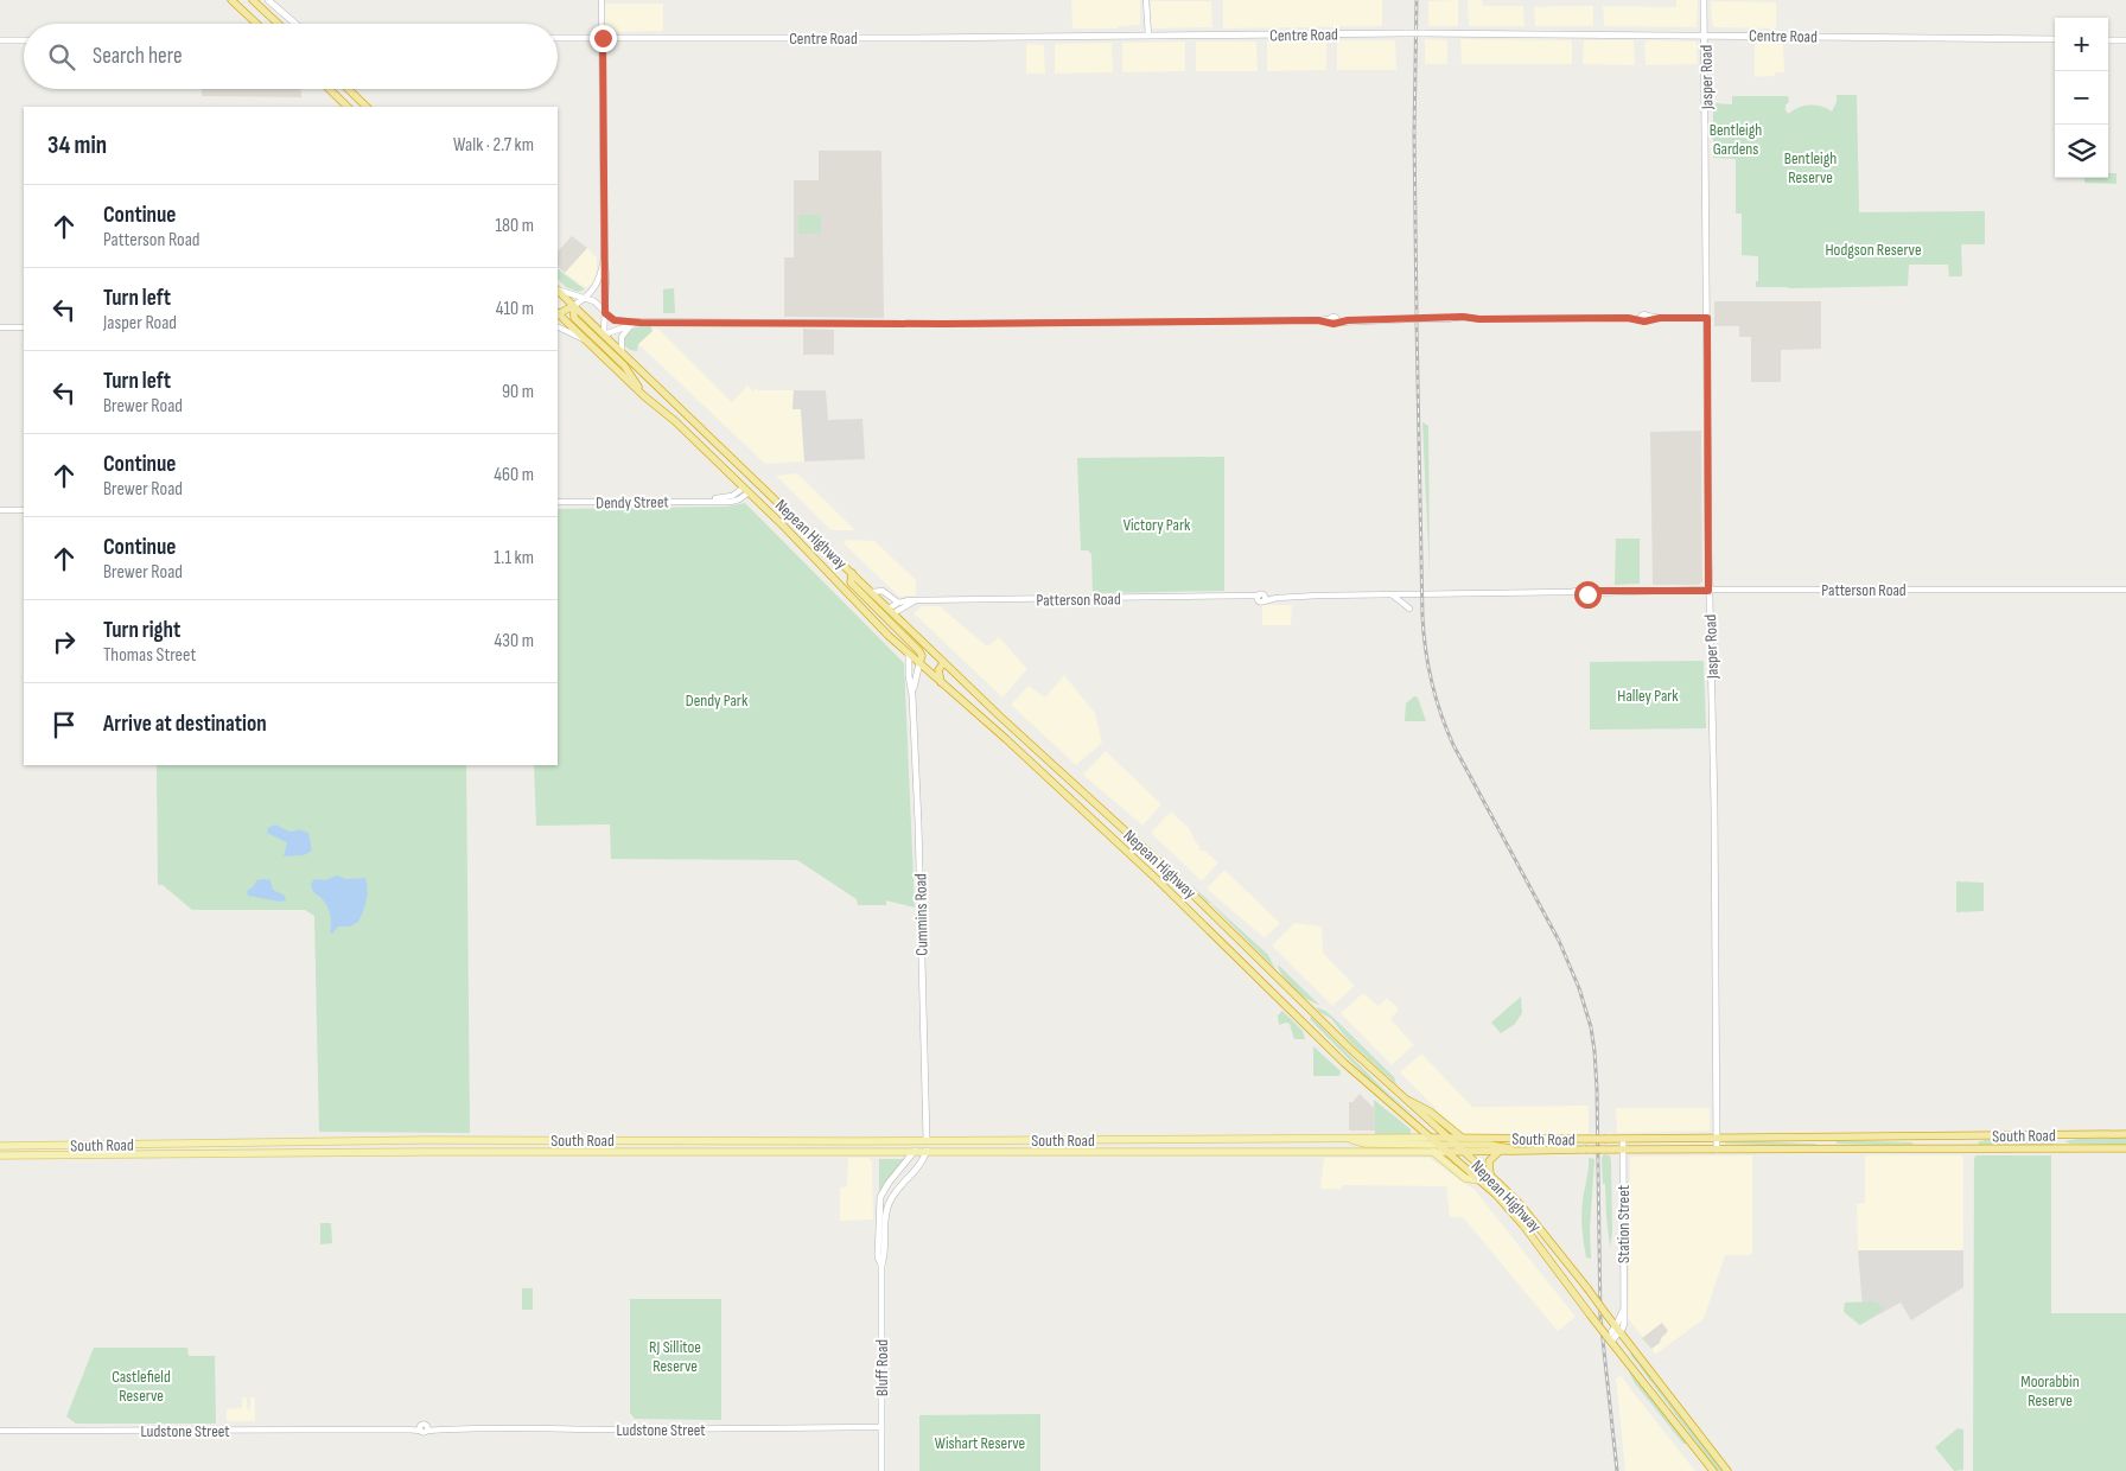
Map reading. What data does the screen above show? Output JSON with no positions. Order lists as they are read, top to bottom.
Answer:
{
  "streets": {
    "highway": ["Nepean Highway", "South Road"],
    "main road": [
      "Centre Road",
      "Jasper Road",
      "Cummins Road",
      "Station Street",
      "Bluff Road"
    ],
    "street": ["Dendy Street", "Patterson Road", "Ludstone Street"]
  },
  "crossings": [
    ["Centre Road", "Jasper Road"],
    ["Jasper Road", "Patterson Road"],
    ["Jasper Road", "South Road"],
    ["Dendy Street", "Nepean Highway"],
    ["Nepean Highway", "Patterson Road"],
    ["Nepean Highway", "Cummins Road"],
    ["Nepean Highway", "South Road"],
    ["Nepean Highway", "Station Street"],
    ["Cummins Road", "South Road"],
    ["South Road", "Station Street"],
    ["South Road", "Bluff Road"],
    ["Bluff Road", "Ludstone Street"]
  ],
  "parks": [
    "Bentleigh Gardens",
    "Bentleigh Reserve",
    "Hodgson Reserve",
    "Victory Park",
    "Halley Park",
    "Dendy Park",
    "RJ Sillitoe Reserve",
    "Castlefield Reserve",
    "Moorabbin Reserve",
    "Wishart Reserve"
  ],
  "page": {
    "map_buttons": ["+", "−"],
    "search": "Search here",
    "heading": ["34 min", "Walk · 2.7 km"],
    "list": [
      ["Continue", "Patterson Road", "180 m"],
      ["Turn left", "Jasper Road", "410 m"],
      ["Turn left", "Brewer Road", "90 m"],
      ["Continue", "Brewer Road", "460 m"],
      ["Continue", "Brewer Road", "1.1 km"],
      ["Turn right", "Thomas Street", "430 m"],
      "Arrive at destination"
    ]
  }
}
